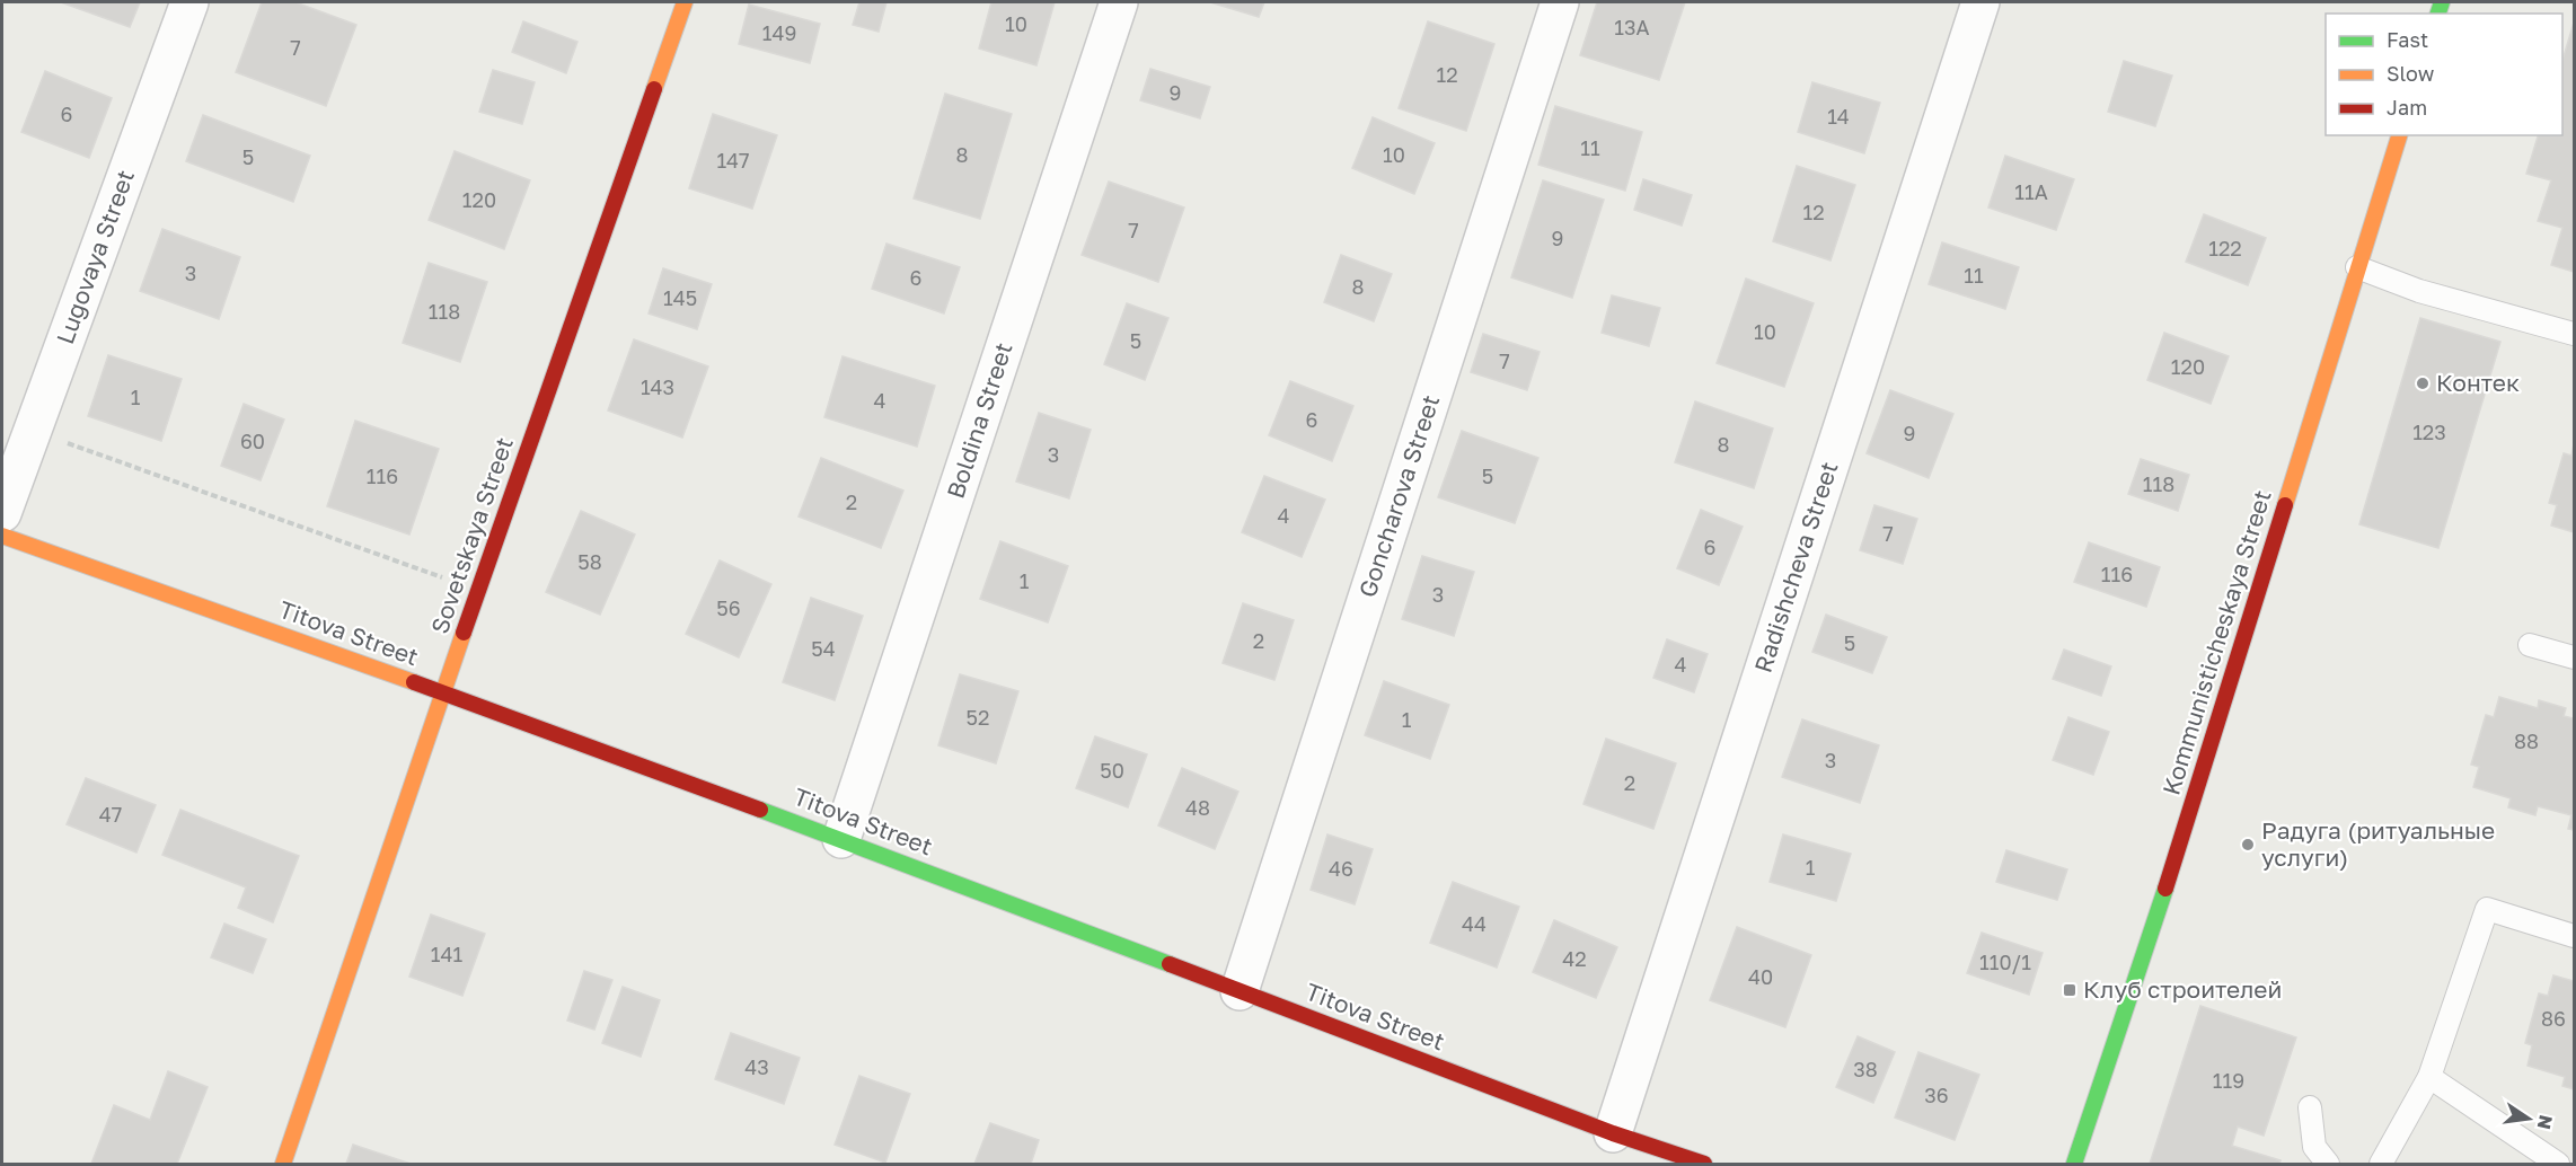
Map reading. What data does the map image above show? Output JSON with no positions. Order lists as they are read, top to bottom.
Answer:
{
  "streets": {
    "main road": ["Sovetskaya Street", "Titova Street", "Kommunisticheskaya Street"],
    "street": [
      "Lugovaya Street",
      "Boldina Street",
      "Goncharova Street",
      "Radishcheva Street"
    ]
  },
  "crossings": [
    ["Boldina Street", "Titova Street"],
    ["Goncharova Street", "Titova Street"],
    ["Sovetskaya Street", "Titova Street"],
    ["Radishcheva Street", "Titova Street"]
  ],
  "places": {
    "other": ["Контек", "Радуга (ритуальные услуги)"],
    "transit": ["Клуб строителей"]
  },
  "house_numbers": [
    "10",
    "13А",
    "149",
    "7",
    "12",
    "9",
    "6",
    "14",
    "11",
    "8",
    "10",
    "5",
    "147",
    "11А",
    "120",
    "12",
    "7",
    "9",
    "122",
    "3",
    "11",
    "6",
    "8",
    "145",
    "118",
    "10",
    "5",
    "7",
    "120",
    "143",
    "1",
    "4",
    "6",
    "123",
    "9",
    "60",
    "8",
    "3",
    "116",
    "5",
    "118",
    "2",
    "4",
    "7",
    "6",
    "58",
    "116",
    "1",
    "3",
    "56",
    "2",
    "5",
    "54",
    "4",
    "52",
    "1",
    "88",
    "3",
    "50",
    "2",
    "48",
    "47",
    "1",
    "46",
    "44",
    "141",
    "42",
    "110/1",
    "40",
    "86",
    "43",
    "38",
    "119",
    "36"
  ],
  "legend": ["Fast", "Slow", "Jam"],
  "north": "right"
}
